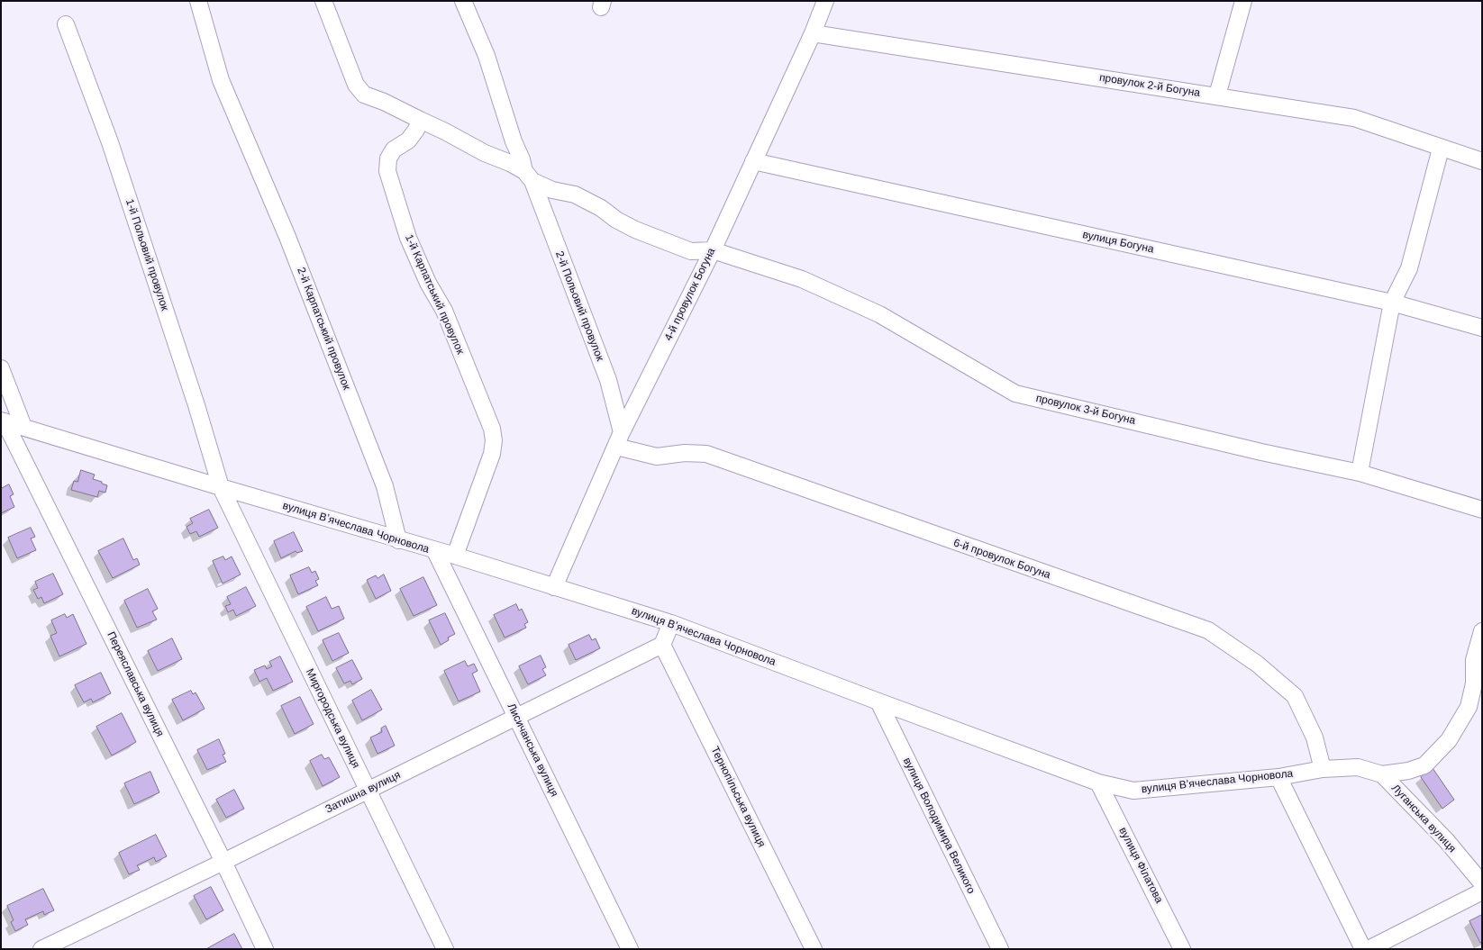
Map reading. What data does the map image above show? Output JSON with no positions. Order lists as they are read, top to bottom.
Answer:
{
  "streets": {
    "street": [
      "провулок 2-й Богуна",
      "вулиця Богуна",
      "1-й Польовий провулок",
      "1-й Карпатський провулок",
      "4-й провулок Богуна",
      "2-й Польовий провулок",
      "2-й Карпатський провулок",
      "провулок 3-й Богуна",
      "вулиця Вʼячеслава Чорновола",
      "6-й провулок Богуна",
      "Переяславська вулиця",
      "Миргородська вулиця",
      "Лисичанська вулиця",
      "Затишна вулиця",
      "Тернопільська вулиця",
      "Луганська вулиця",
      "вулиця Володимира Великого",
      "вулиця Філатова"
    ]
  },
  "crossings": [
    ["провулок 2-й Богуна", "4-й провулок Богуна"],
    ["вулиця Богуна", "4-й провулок Богуна"],
    ["1-й Польовий провулок", "вулиця Вʼячеслава Чорновола"],
    ["1-й Польовий провулок", "Миргородська вулиця"],
    ["1-й Карпатський провулок", "провулок 3-й Богуна"],
    ["1-й Карпатський провулок", "вулиця Вʼячеслава Чорновола"],
    ["4-й провулок Богуна", "2-й Польовий провулок"],
    ["4-й провулок Богуна", "провулок 3-й Богуна"],
    ["4-й провулок Богуна", "вулиця Вʼячеслава Чорновола"],
    ["4-й провулок Богуна", "6-й провулок Богуна"],
    ["2-й Польовий провулок", "провулок 3-й Богуна"],
    ["2-й Польовий провулок", "6-й провулок Богуна"],
    ["2-й Карпатський провулок", "вулиця Вʼячеслава Чорновола"],
    ["вулиця Вʼячеслава Чорновола", "6-й провулок Богуна"],
    ["вулиця Вʼячеслава Чорновола", "Переяславська вулиця"],
    ["вулиця Вʼячеслава Чорновола", "Миргородська вулиця"],
    ["вулиця Вʼячеслава Чорновола", "Лисичанська вулиця"],
    ["вулиця Вʼячеслава Чорновола", "Луганська вулиця"],
    ["вулиця Вʼячеслава Чорновола", "вулиця Володимира Великого"],
    ["вулиця Вʼячеслава Чорновола", "вулиця Філатова"],
    ["Переяславська вулиця", "Затишна вулиця"],
    ["Миргородська вулиця", "Затишна вулиця"],
    ["Лисичанська вулиця", "Затишна вулиця"],
    ["Затишна вулиця", "Тернопільська вулиця"]
  ]
}
